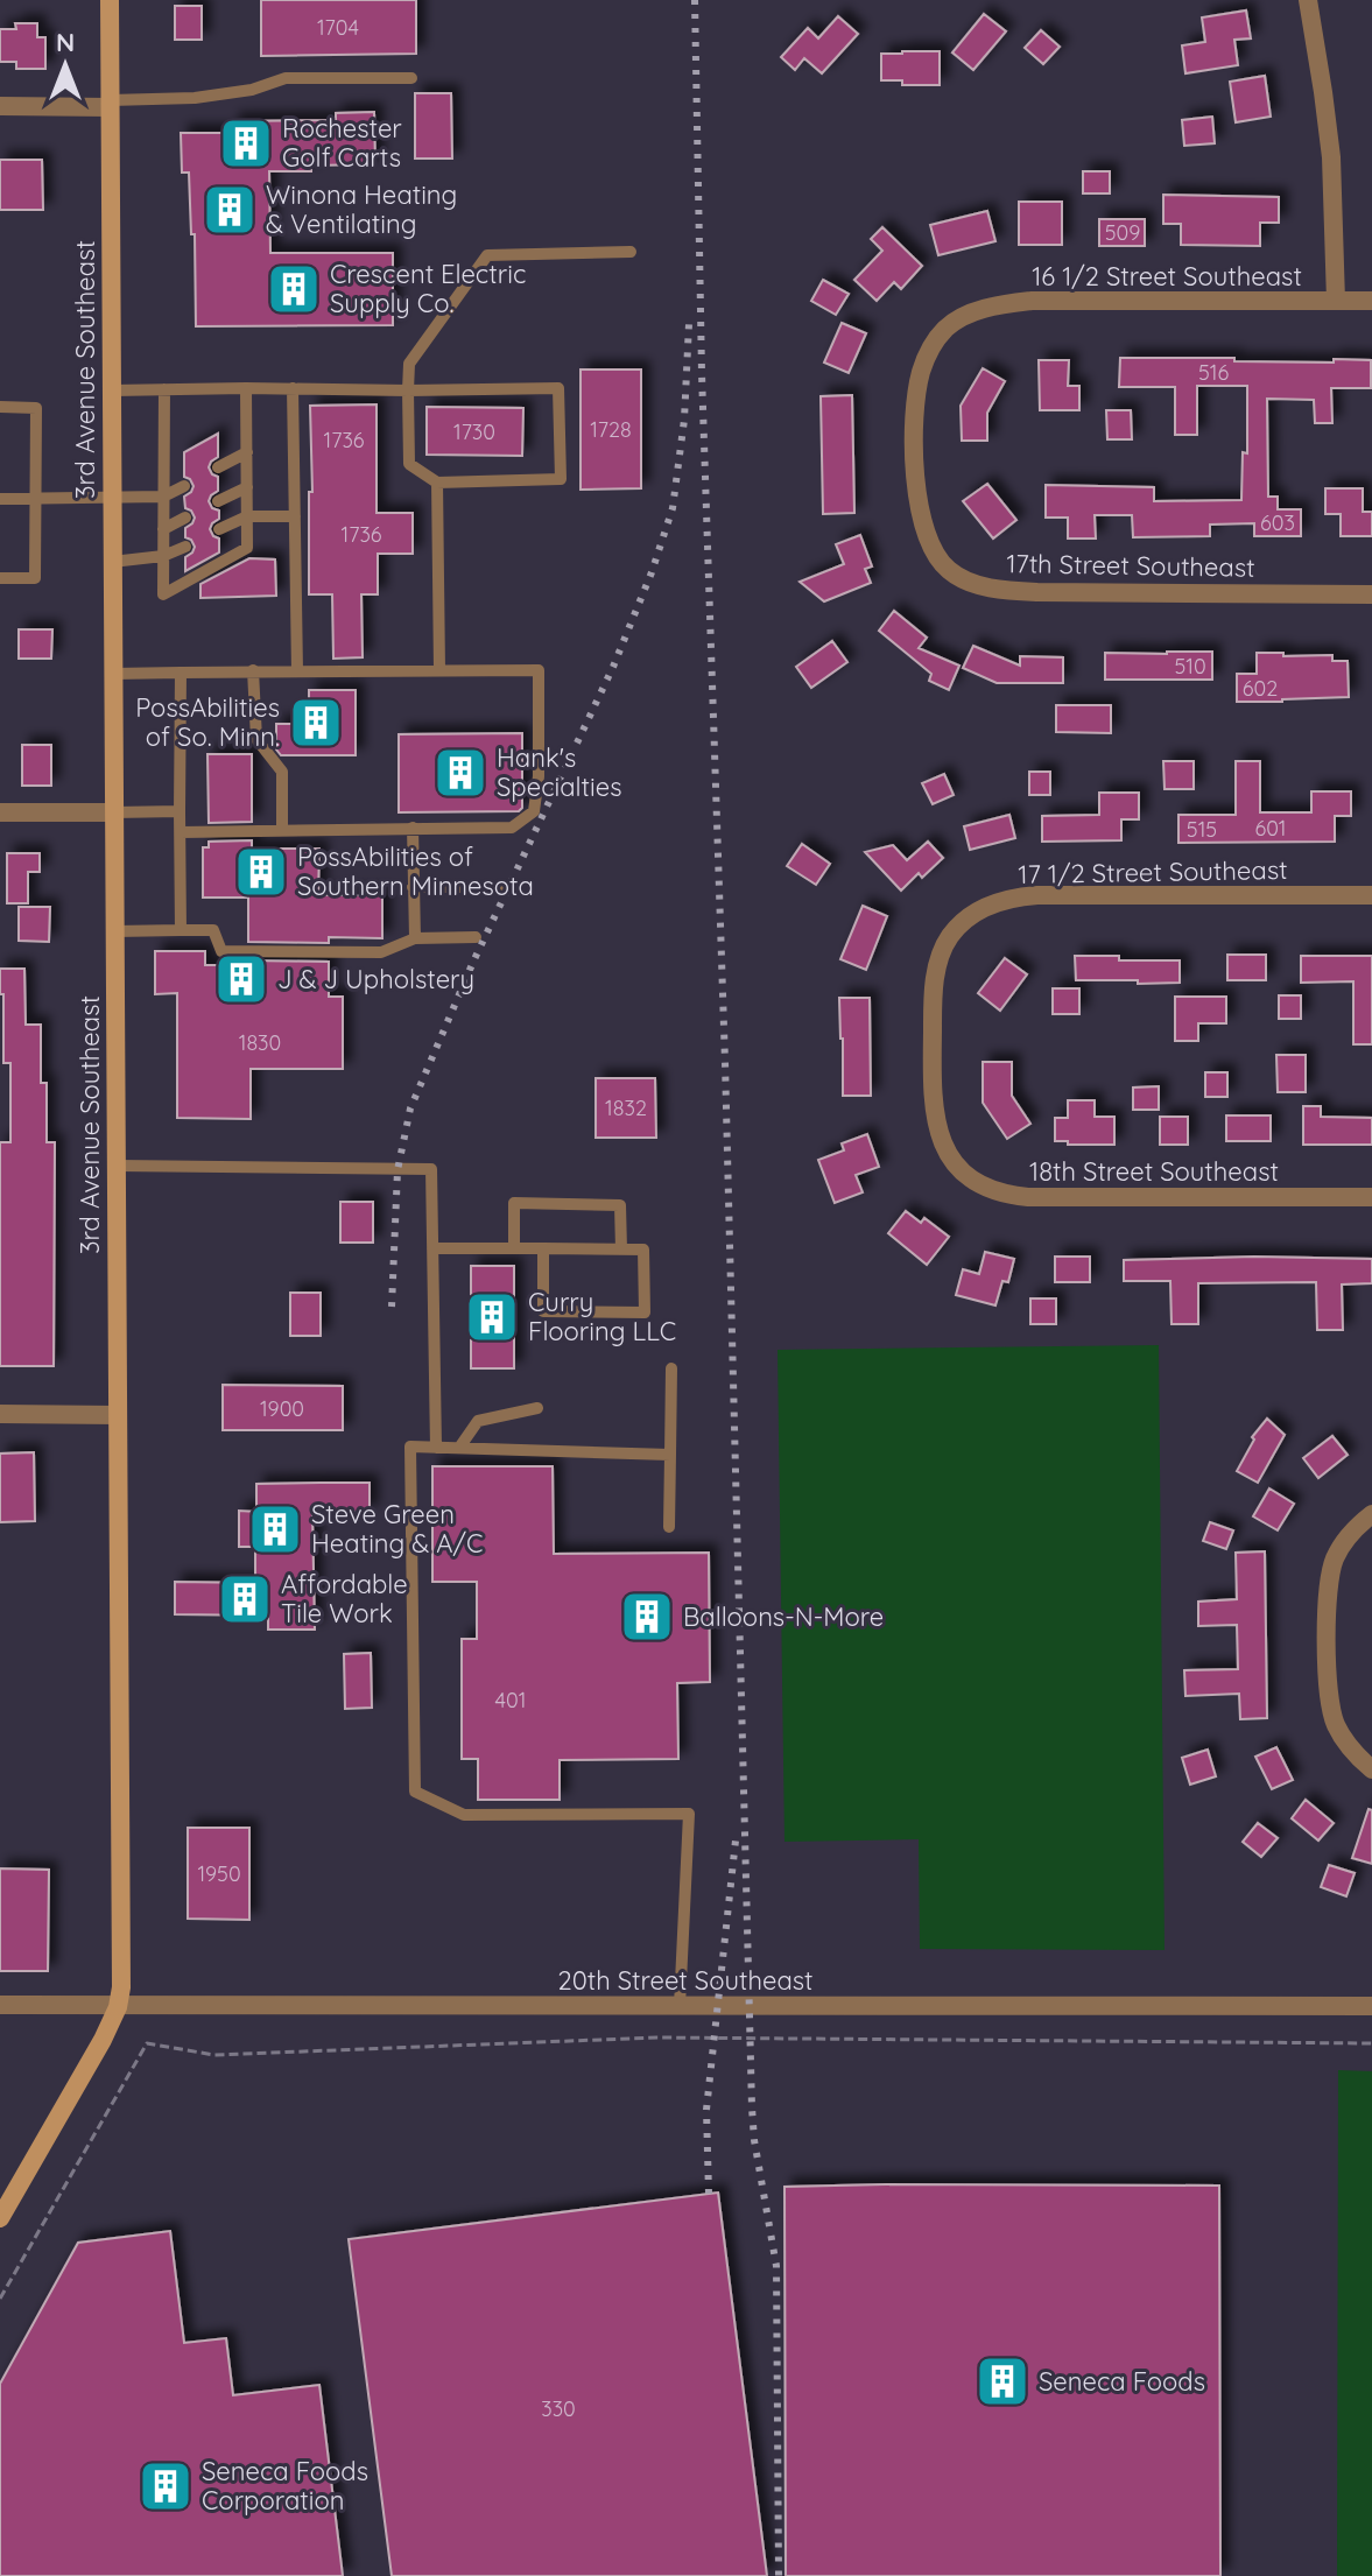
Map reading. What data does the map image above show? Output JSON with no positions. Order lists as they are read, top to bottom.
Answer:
{
  "streets": {
    "main road": ["3rd Avenue Southeast"],
    "street": [
      "16 1/2 Street Southeast",
      "17th Street Southeast",
      "17 1/2 Street Southeast",
      "18th Street Southeast",
      "20th Street Southeast"
    ]
  },
  "crossings": [
    ["16 1/2 Street Southeast", "17th Street Southeast"],
    ["3rd Avenue Southeast", "20th Street Southeast"],
    ["17 1/2 Street Southeast", "18th Street Southeast"]
  ],
  "places": {
    "building": [
      "Rochester Golf Carts",
      "Winona Heating & Ventilating",
      "Crescent Electric Supply Co.",
      "PossAbilities of So. Minn.",
      "Hank's Specialties",
      "PossAbilities of Southern Minnesota",
      "J & J Upholstery",
      "Curry Flooring LLC",
      "Steve Green Heating & A/C",
      "Affordable Tile Work",
      "Balloons-N-More",
      "Seneca Foods",
      "Seneca Foods Corporation"
    ]
  },
  "house_numbers": [
    "1704",
    "509",
    "516",
    "1728",
    "1730",
    "1736",
    "603",
    "1736",
    "510",
    "602",
    "601",
    "515",
    "1830",
    "1832",
    "1900",
    "401",
    "1950",
    "330"
  ],
  "north": "top"
}
